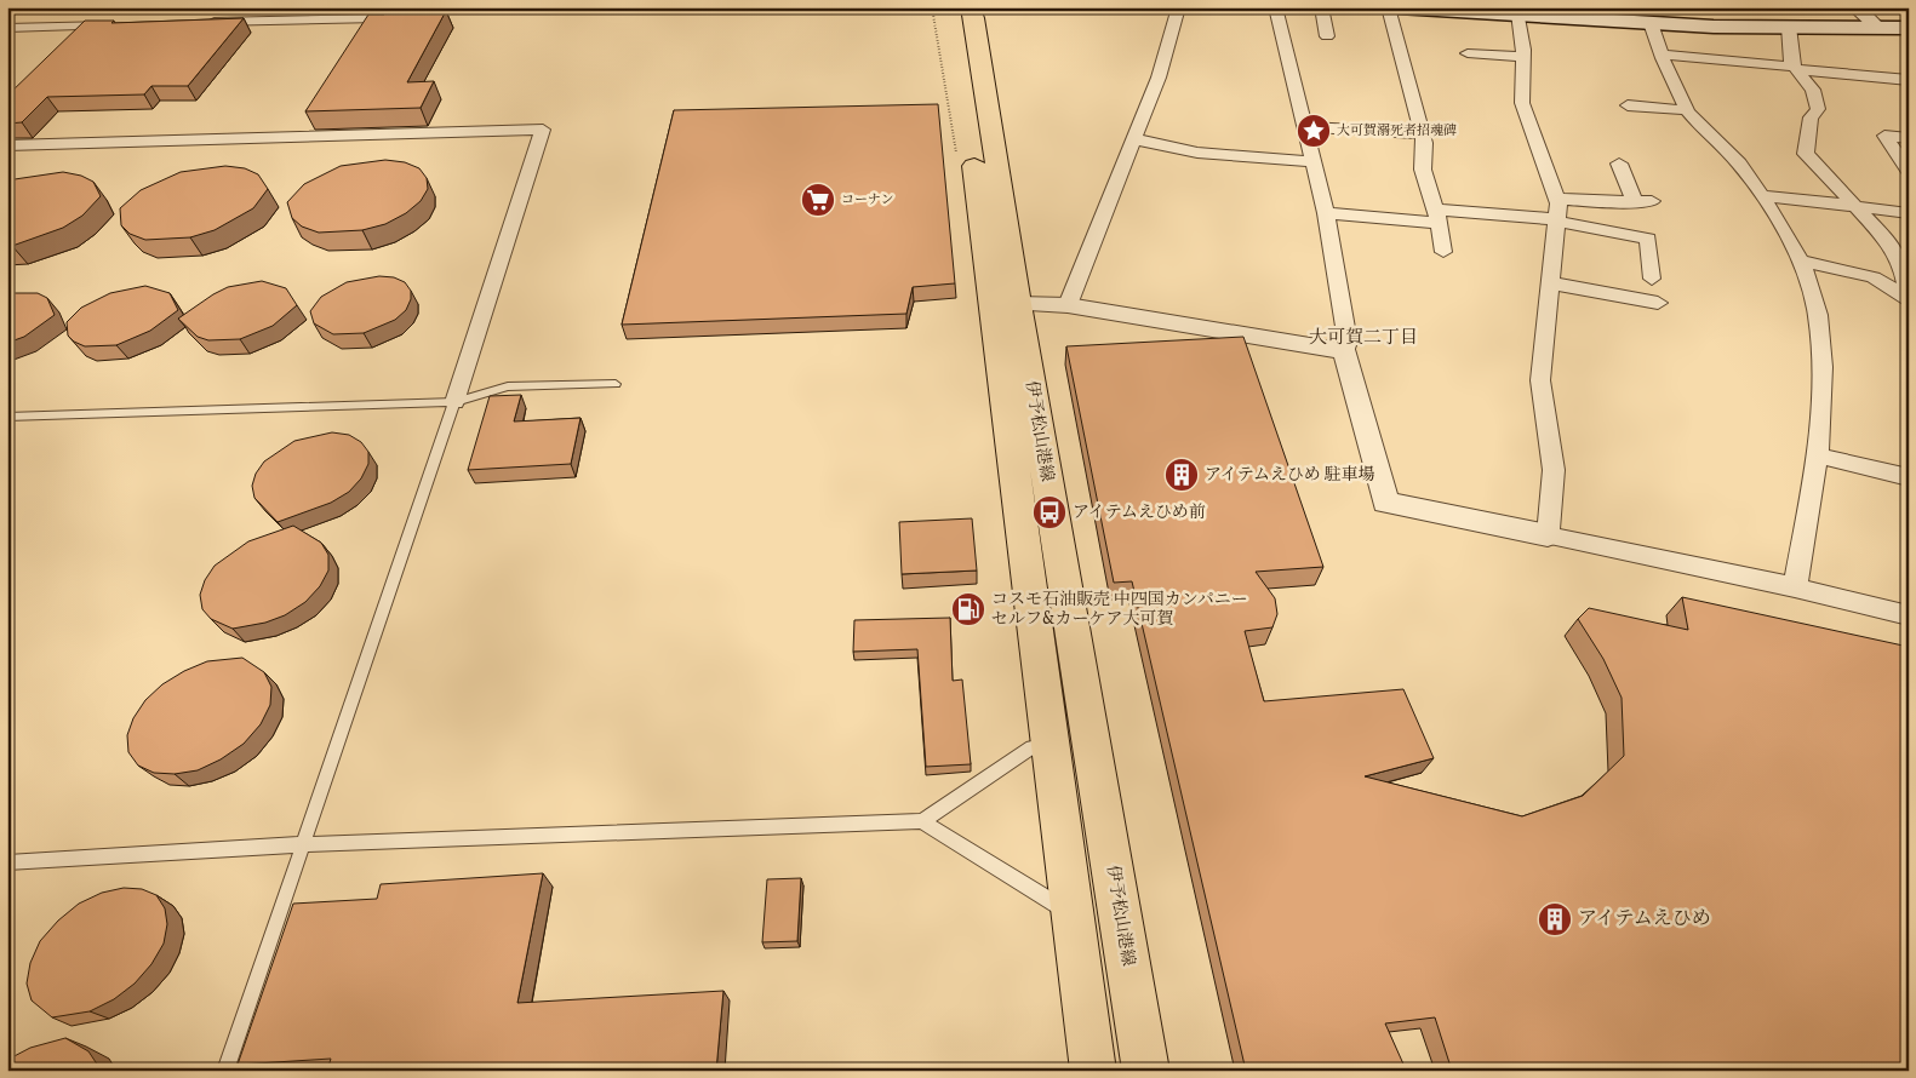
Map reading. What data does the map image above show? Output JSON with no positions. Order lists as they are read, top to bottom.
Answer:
{
  "streets": {
    "main road": ["伊予松山港線"]
  },
  "districts": ["大可賀二丁目"],
  "places": {
    "place": ["大可賀溺死者招魂碑"],
    "supermarket": ["コーナン"],
    "building": ["アイテムえひめ 駐車場", "アイテムえひめ"],
    "bus stop": ["アイテムえひめ前"],
    "fuel station": ["コスモ石油販売 中四国カンパニー セルフ&カーケア大可賀"]
  }
}
